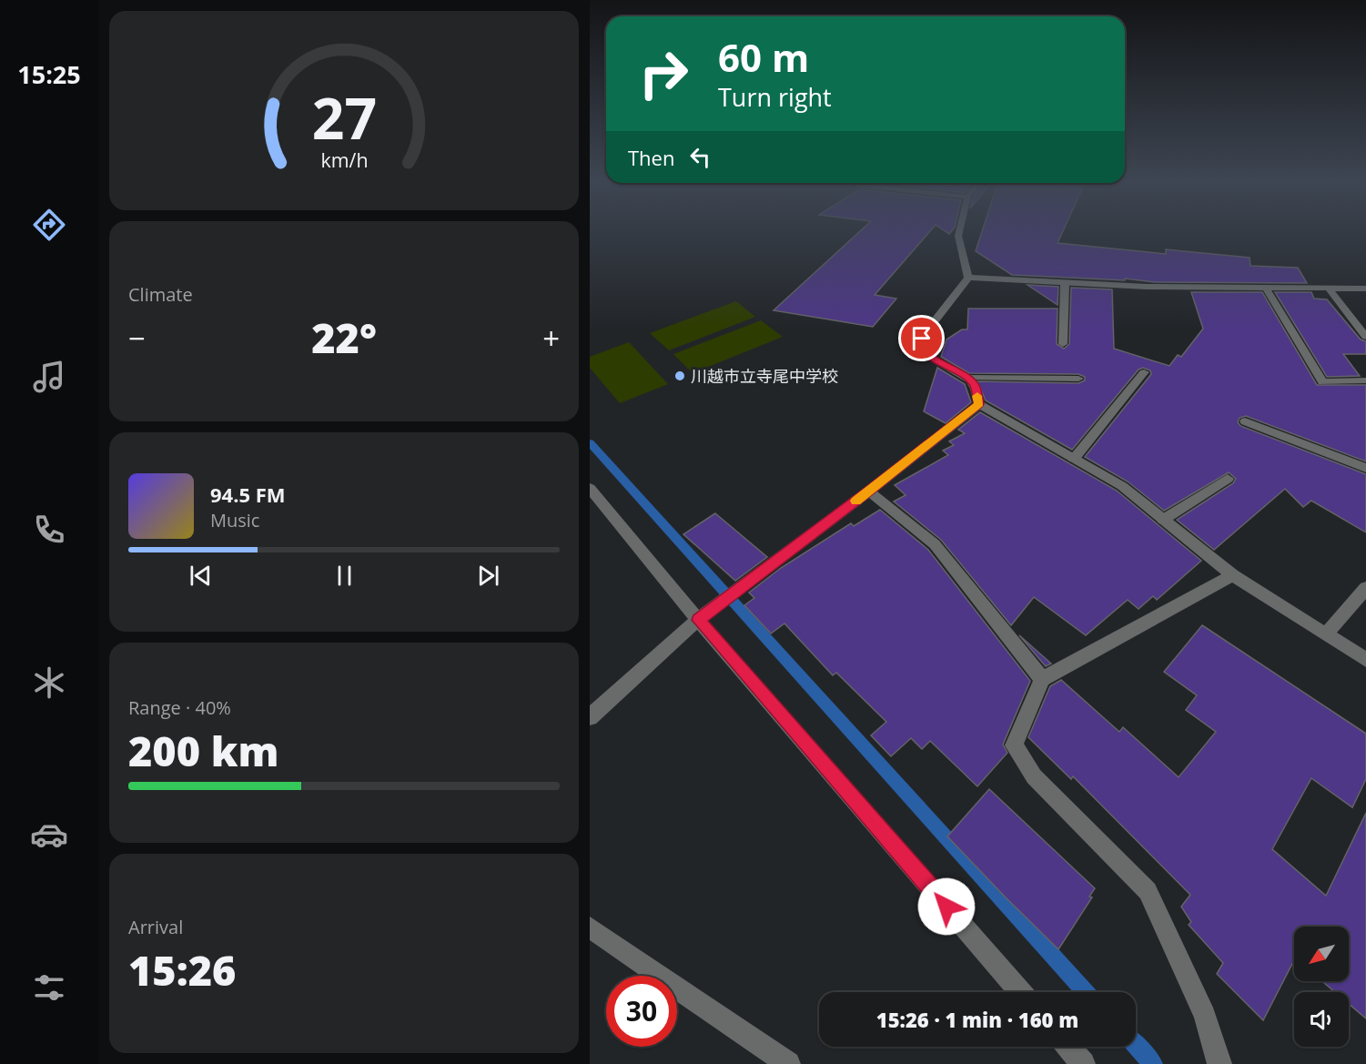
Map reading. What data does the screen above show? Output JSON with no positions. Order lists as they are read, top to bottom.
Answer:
{
  "places": ["川越市立寺尾中学校"],
  "north": "bottom left",
  "page": {
    "tabs": "15:25",
    "turn": ["60 m", "Turn right"],
    "then": "Then",
    "tile": [
      "Climate",
      ["Range · 40%", "200 km"],
      ["Arrival", "15:26"]
    ],
    "heat": ["−", "22°", "+"],
    "song": ["94.5 FM", "Music"],
    "limit": "30",
    "trip": "15:26 · 1 min · 160 m",
    "gauge": ["27", "km/h"]
  }
}
